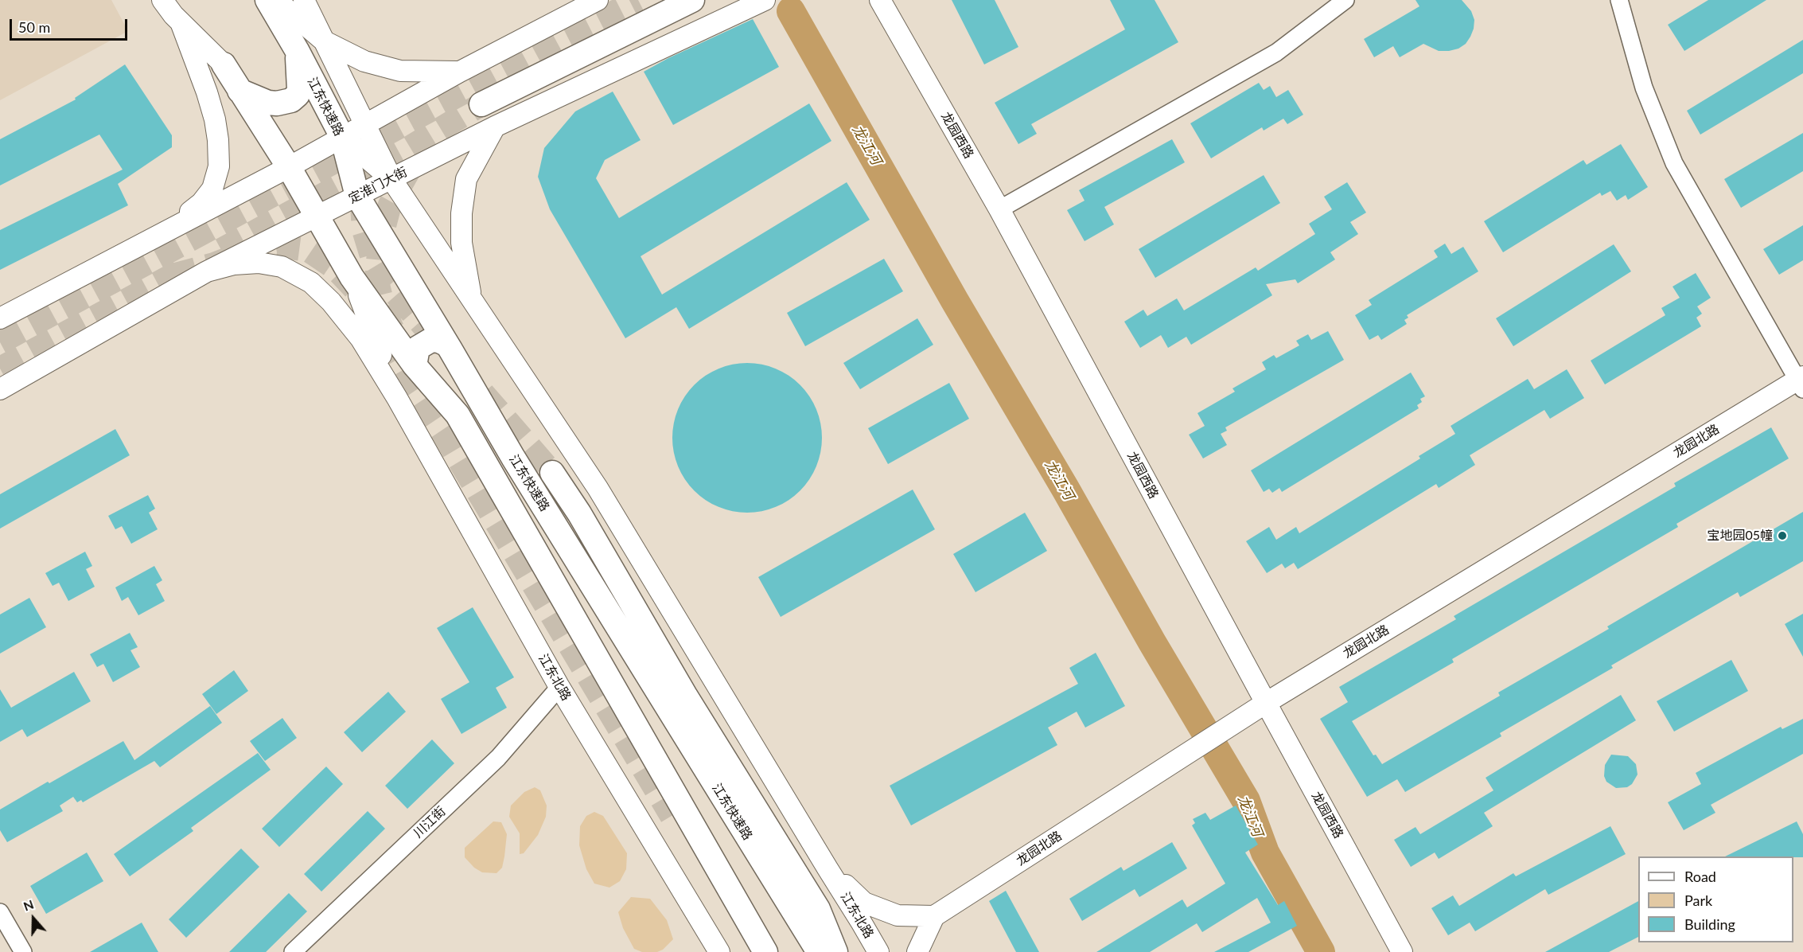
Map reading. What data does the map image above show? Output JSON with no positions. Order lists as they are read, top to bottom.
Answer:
{
  "streets": {
    "highway": ["江东快速路"],
    "main road": [
      "龙园西路",
      "定淮门大街",
      "龙园北路",
      "江东北路"
    ],
    "street": ["川江街"]
  },
  "crossings": [
    ["江东快速路", "定淮门大街"],
    ["龙园西路", "龙园北路"],
    ["定淮门大街", "江东北路"],
    ["江东北路", "川江街"]
  ],
  "water": ["龙江河"],
  "places": ["宝地园05幢"],
  "legend": ["Road", "Park", "Building"],
  "scale_bar": "50 m",
  "north": "top"
}
